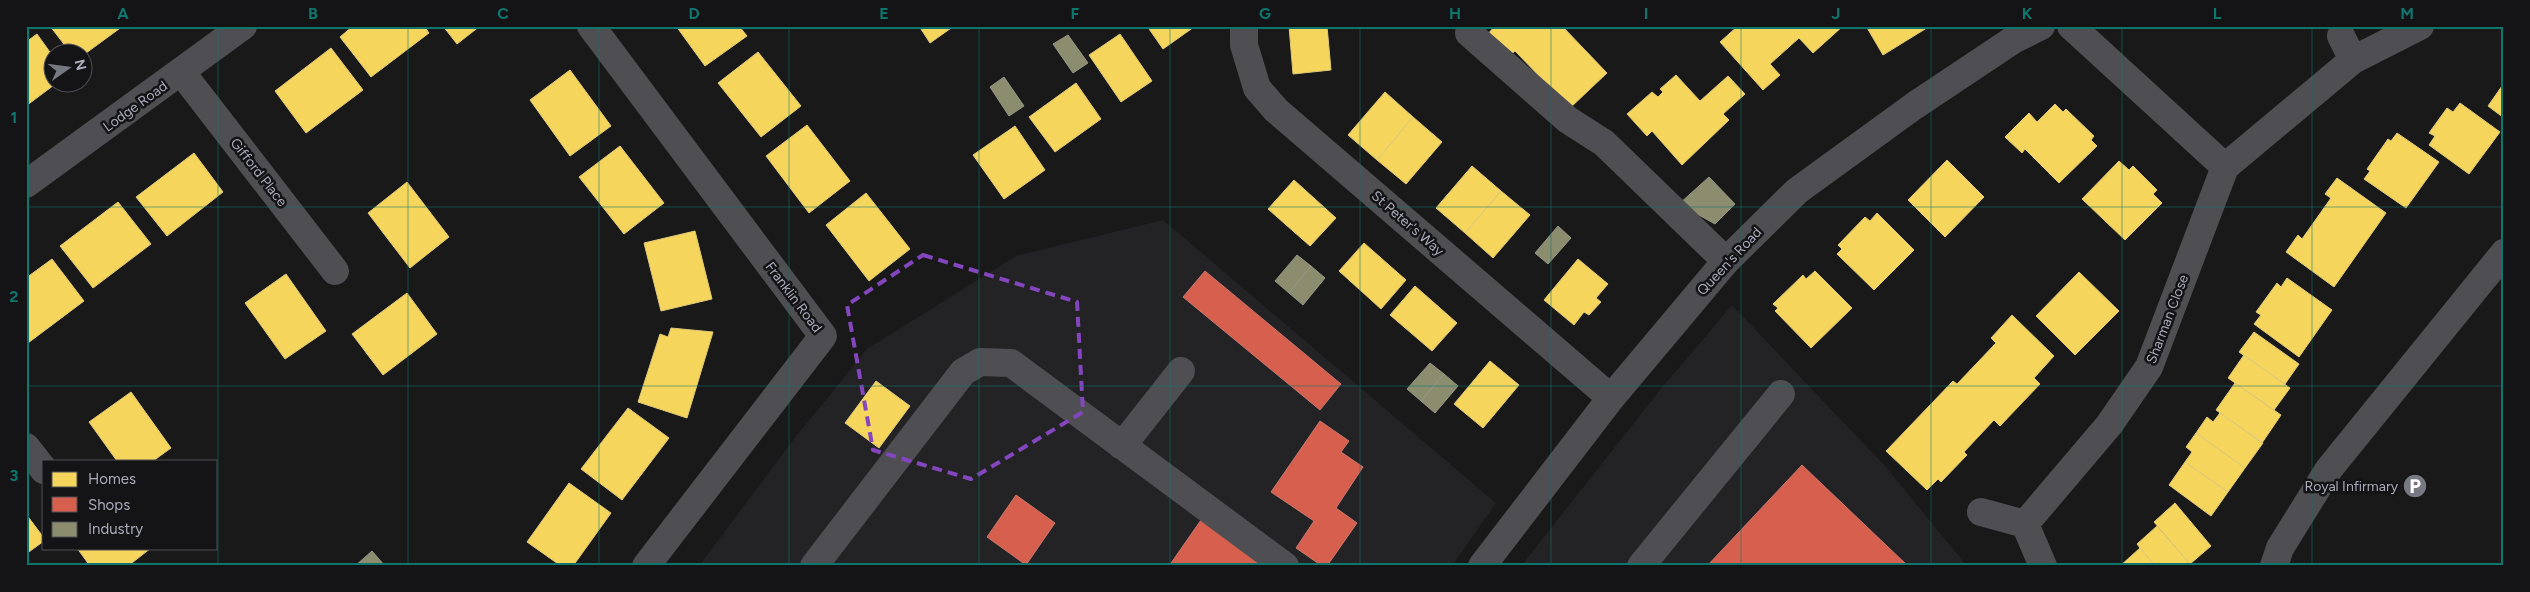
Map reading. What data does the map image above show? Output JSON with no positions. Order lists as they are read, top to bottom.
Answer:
{
  "streets": {
    "street": [
      "Lodge Road",
      "Gifford Place",
      "St Peter's Way",
      "Queen's Road",
      "Franklin Road",
      "Sharman Close"
    ]
  },
  "crossings": [
    ["Lodge Road", "Gifford Place"],
    ["St Peter's Way", "Queen's Road"]
  ],
  "places": {
    "parking": ["Royal Infirmary"]
  },
  "legend": ["Homes", "Shops", "Industry"],
  "north": "right",
  "grid": {
    "columns": [
      "A",
      "B",
      "C",
      "D",
      "E",
      "F",
      "G",
      "H",
      "I",
      "J",
      "K",
      "L",
      "M"
    ],
    "rows": ["1", "2", "3"]
  }
}
